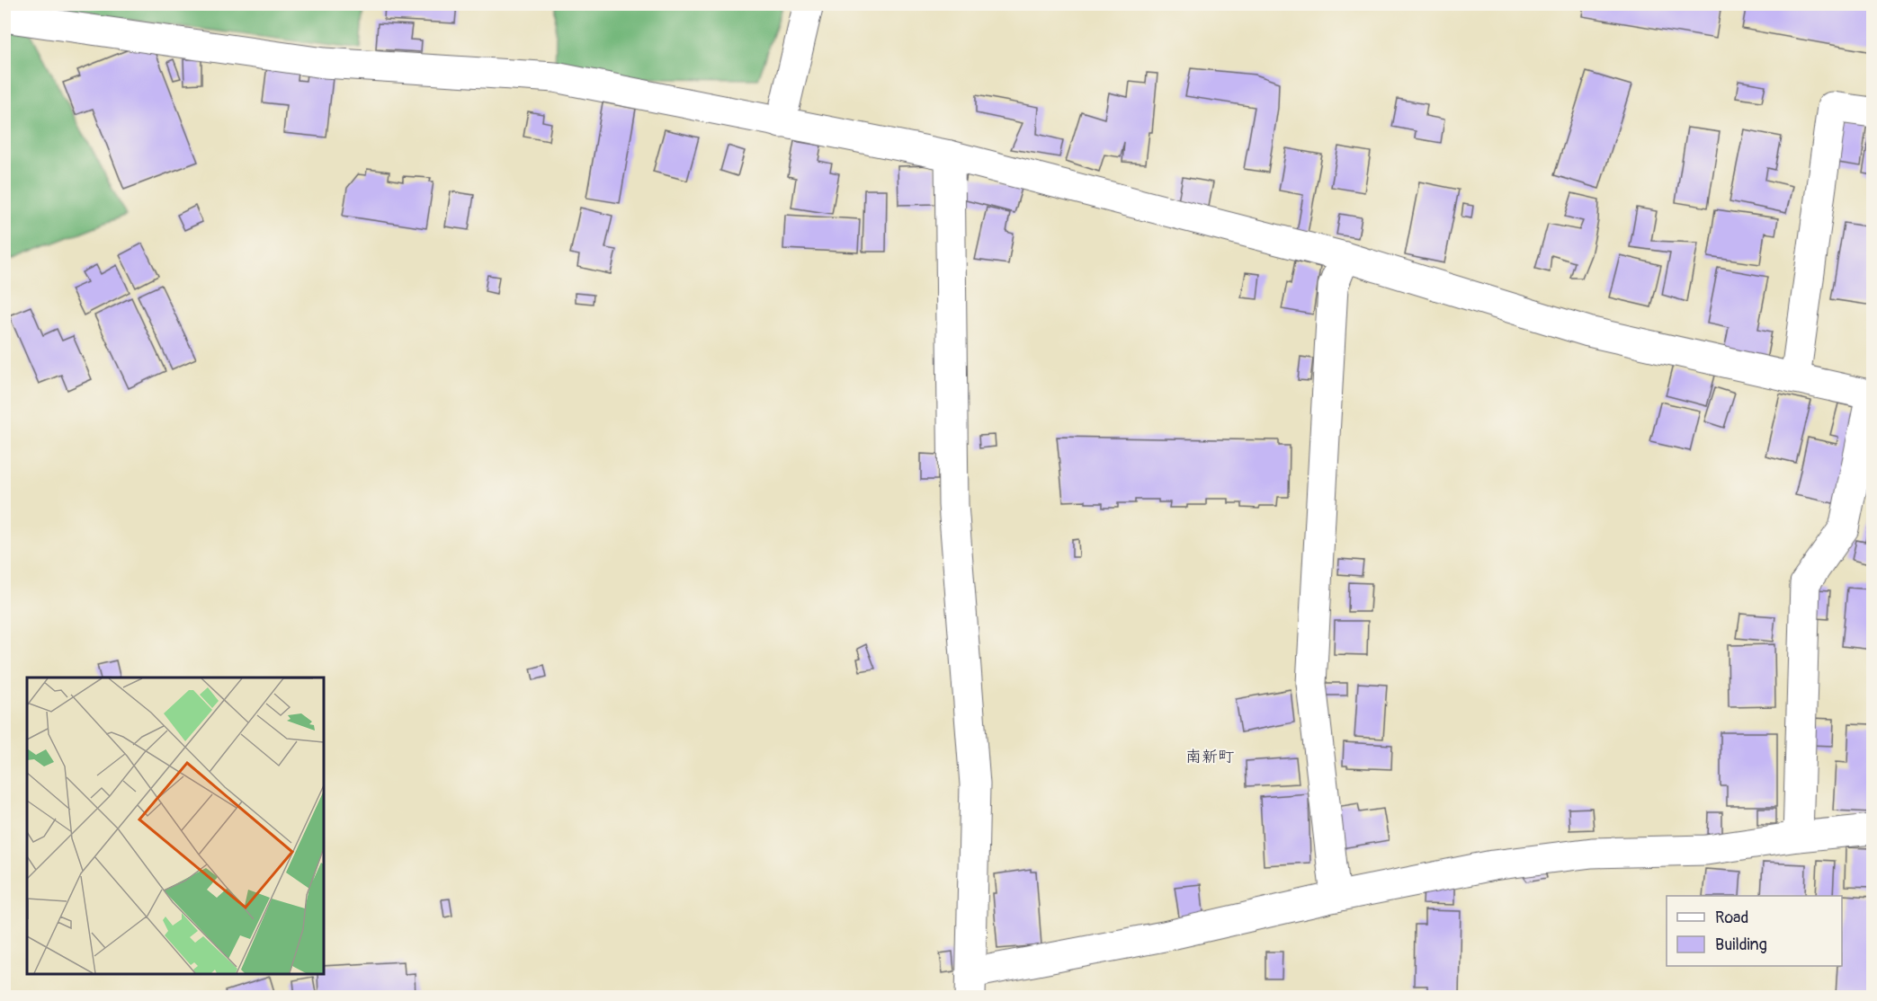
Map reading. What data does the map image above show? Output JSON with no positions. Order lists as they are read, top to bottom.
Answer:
{
  "districts": ["南新町"],
  "legend": ["Road", "Building"]
}
